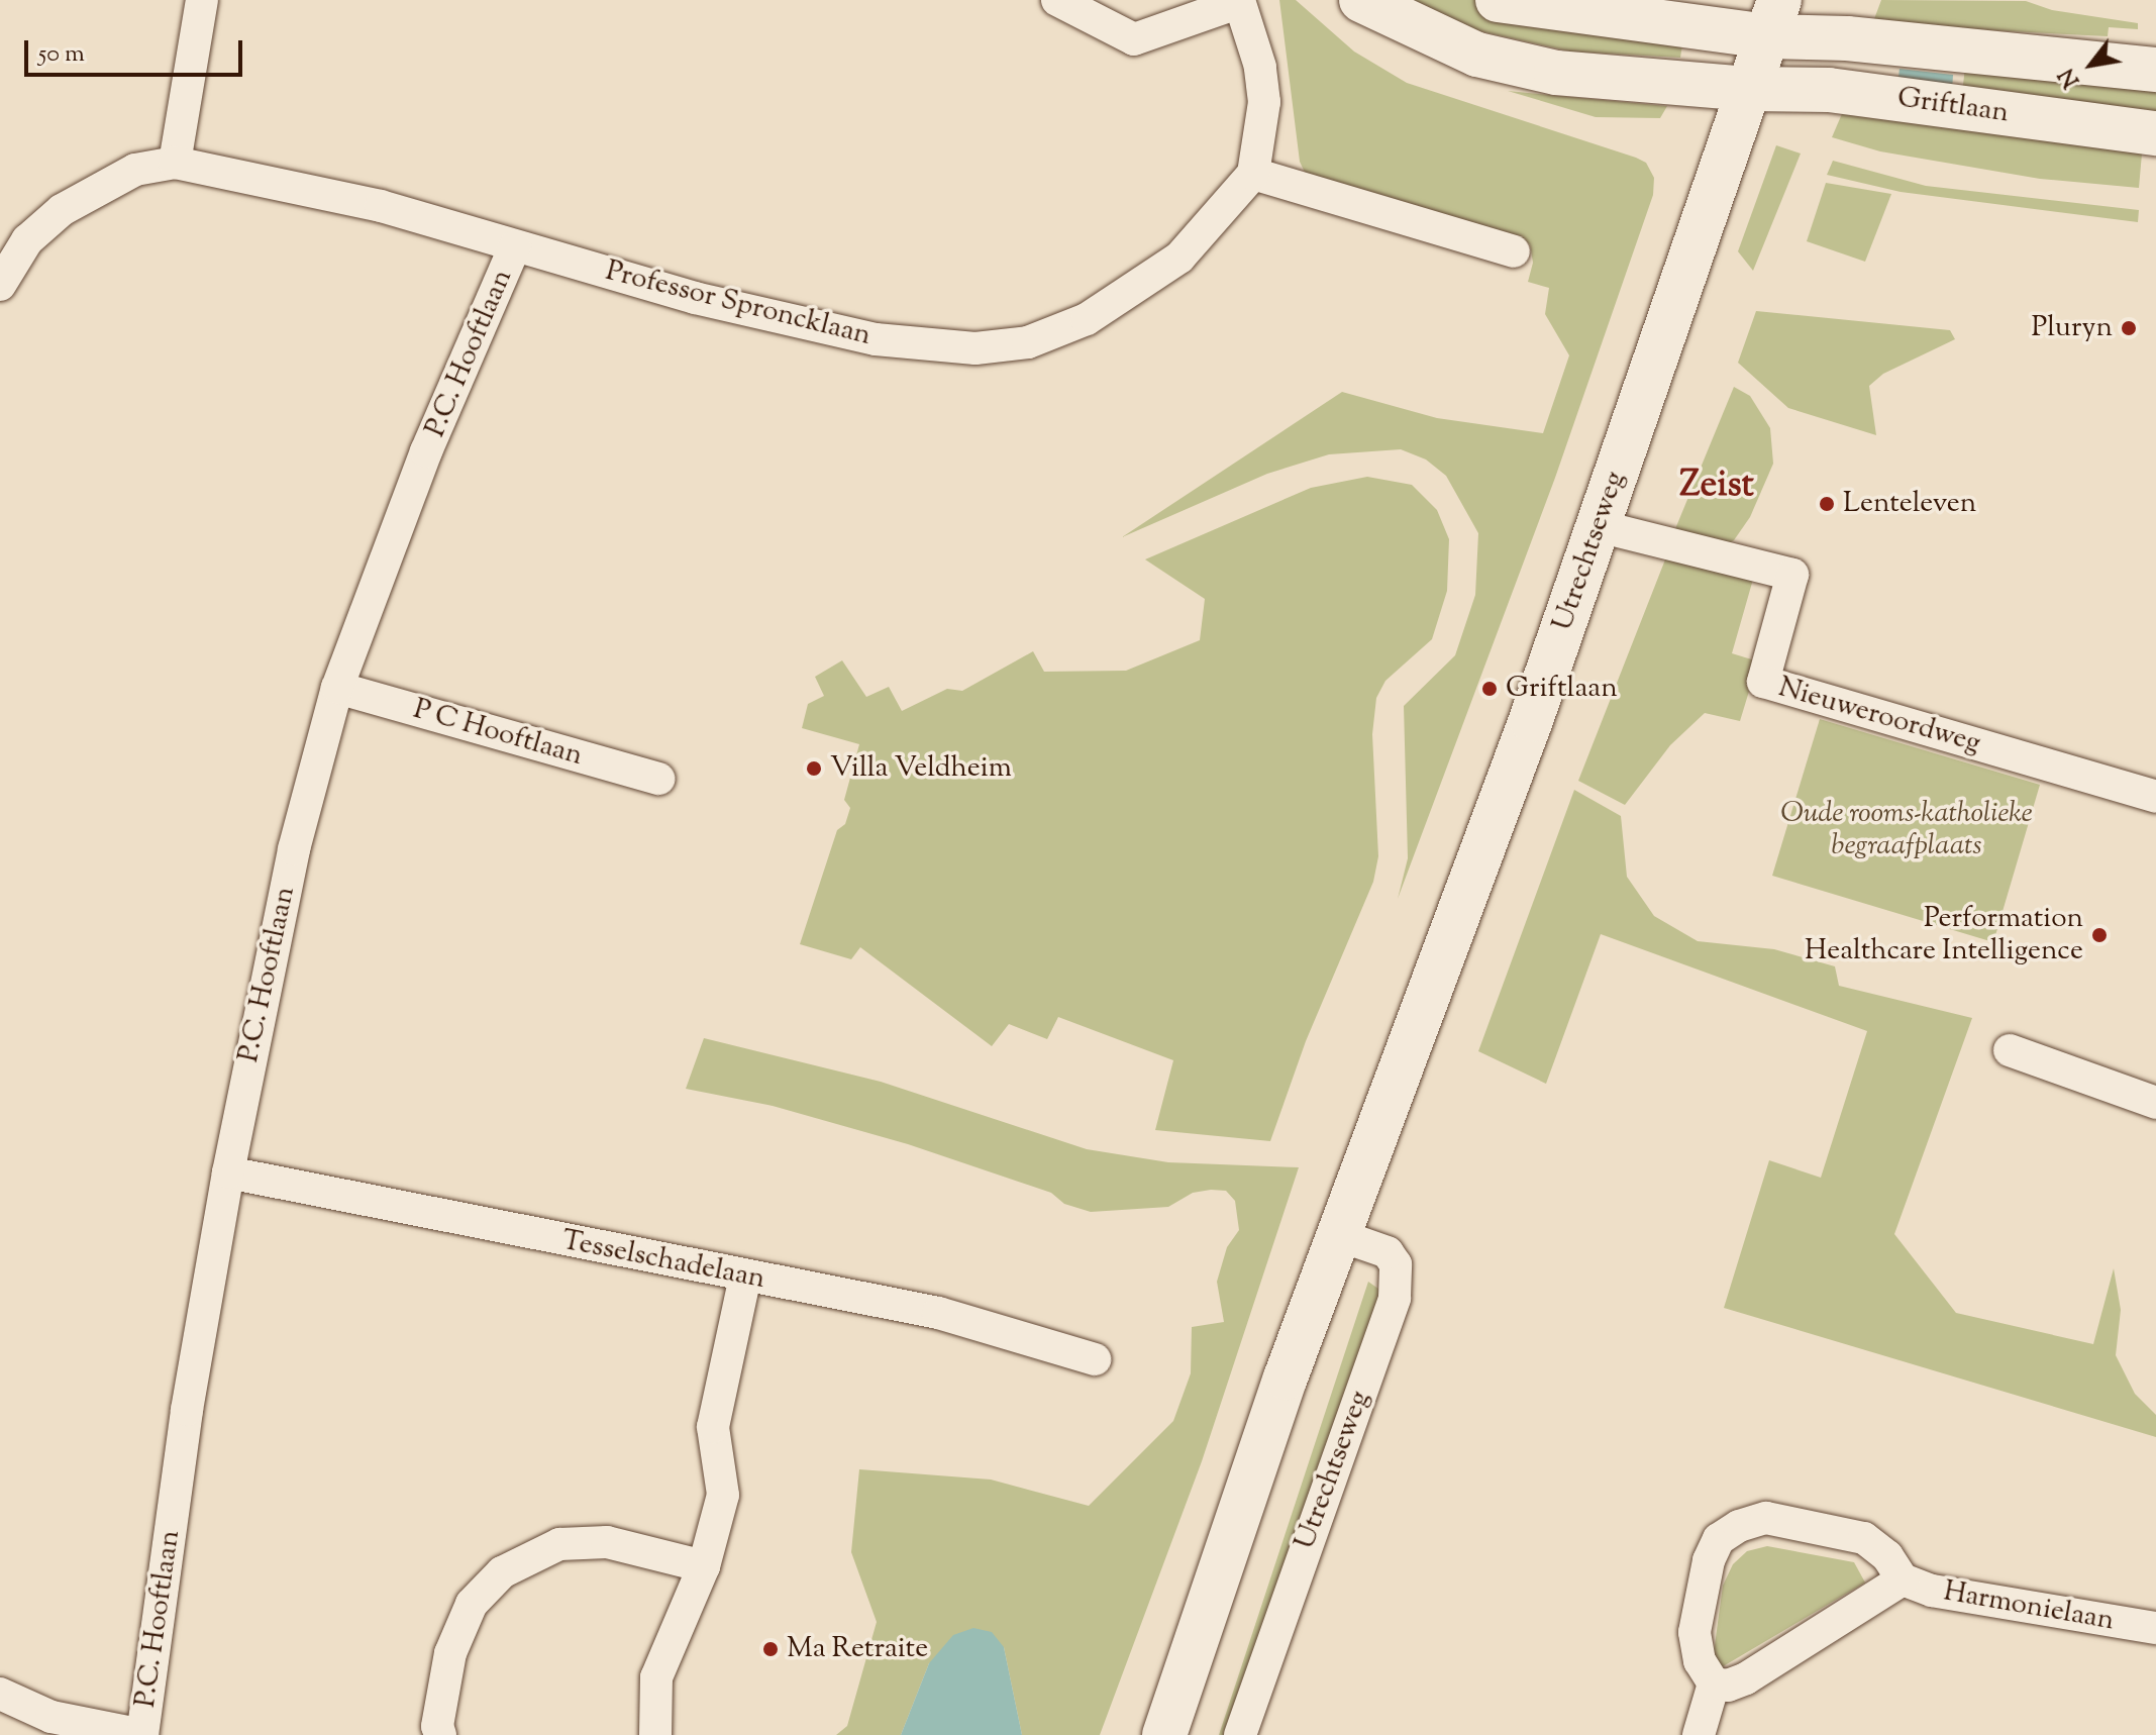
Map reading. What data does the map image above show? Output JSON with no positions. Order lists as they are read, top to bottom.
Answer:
{
  "streets": {
    "main road": ["Griftlaan", "Utrechtseweg"],
    "street": [
      "Professor Sproncklaan",
      "P.C. Hooftlaan",
      "Nieuweroordweg",
      "P C Hooftlaan",
      "Tesselschadelaan",
      "Harmonielaan"
    ]
  },
  "crossings": [
    ["Griftlaan", "Utrechtseweg"],
    ["Professor Sproncklaan", "P.C. Hooftlaan"],
    ["P.C. Hooftlaan", "P C Hooftlaan"],
    ["P.C. Hooftlaan", "Tesselschadelaan"],
    ["Utrechtseweg", "Nieuweroordweg"]
  ],
  "districts": ["Zeist"],
  "parks": ["Oude rooms-katholieke begraafplaats"],
  "places": [
    "Pluryn",
    "Lenteleven",
    "Griftlaan",
    "Villa Veldheim",
    "Performation Healthcare Intelligence",
    "Ma Retraite"
  ],
  "scale_bar": "50 m",
  "north": "bottom left"
}
